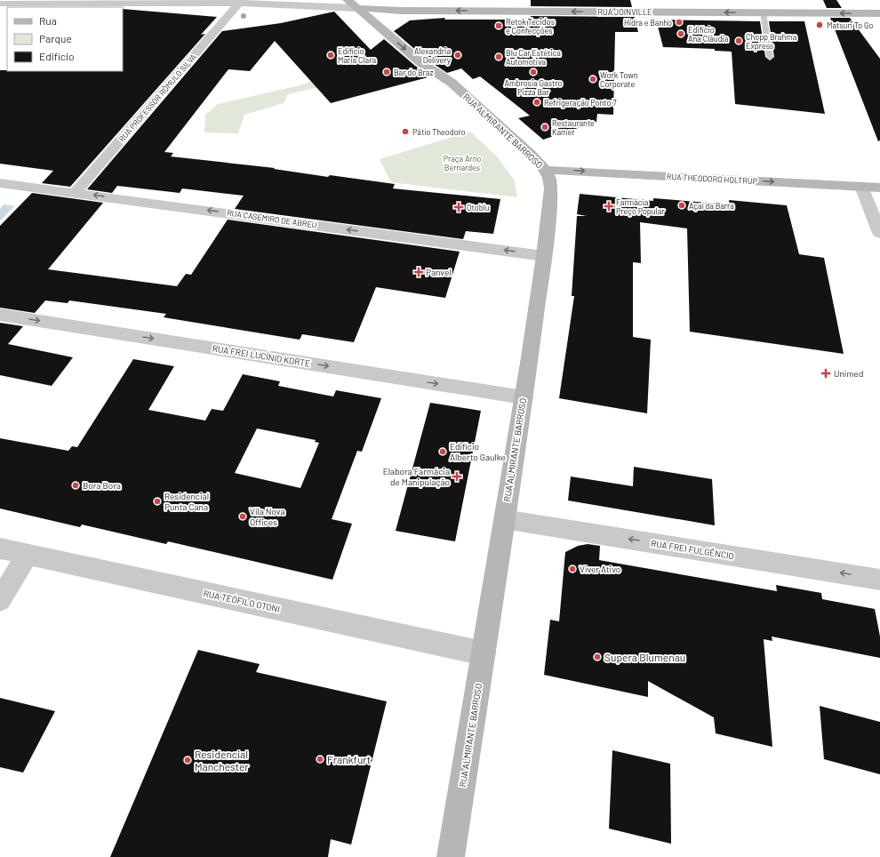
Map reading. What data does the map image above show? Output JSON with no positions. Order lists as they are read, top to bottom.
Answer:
{
  "streets": {
    "main road": ["RUA JOINVILLE", "RUA ALMIRANTE BARROSO", "RUA THEODORO HOLTRUP"],
    "street": [
      "RUA PROFESSOR RÔMULO SILVA",
      "RUA CASEMIRO DE ABREU",
      "RUA FREI LUCÍNIO KORTE",
      "RUA FREI FULGÊNCIO",
      "RUA TEÓFILO OTONI"
    ]
  },
  "crossings": [
    ["RUA JOINVILLE", "RUA ALMIRANTE BARROSO"],
    ["RUA PROFESSOR RÔMULO SILVA", "RUA CASEMIRO DE ABREU"],
    ["RUA ALMIRANTE BARROSO", "RUA THEODORO HOLTRUP"],
    ["RUA ALMIRANTE BARROSO", "RUA CASEMIRO DE ABREU"],
    ["RUA ALMIRANTE BARROSO", "RUA FREI LUCÍNIO KORTE"],
    ["RUA ALMIRANTE BARROSO", "RUA FREI FULGÊNCIO"],
    ["RUA ALMIRANTE BARROSO", "RUA TEÓFILO OTONI"]
  ],
  "one_way": [
    "RUA JOINVILLE",
    "RUA THEODORO HOLTRUP",
    "RUA CASEMIRO DE ABREU",
    "RUA FREI LUCÍNIO KORTE",
    "RUA FREI FULGÊNCIO"
  ],
  "parks": ["Praça Arno Bernardes"],
  "places": {
    "other": [
      "Hidra e Banho",
      "Matsuri To Go",
      "Retok Tecidos e Confecções",
      "Edifício Ana Cláudia",
      "Chopp Brahma Express",
      "Edifício Maria Clara",
      "Alexandria Delivery",
      "Blu Car Estética Automotiva",
      "Bar do Braz",
      "Ambrosia Gastro Pizza Bar",
      "Work Town Corporate",
      "Refrigeração Ponto 7",
      "Restaurante Kamer",
      "Pátio Theodoro",
      "Açaí da Barra",
      "Edifício Alberto Gaulke",
      "Bora Bora",
      "Residencial Punta Cana",
      "Vila Nova Offices",
      "Viver Ativo",
      "Supera Blumenau",
      "Frankfurt",
      "Residencial Manchester"
    ],
    "health": [
      "Farmácia Preço Popular",
      "Otoblu",
      "Panvel",
      "Unimed",
      "Elabora Farmácia de Manipulação"
    ]
  },
  "legend": ["Rua", "Parque", "Edifício"]
}
